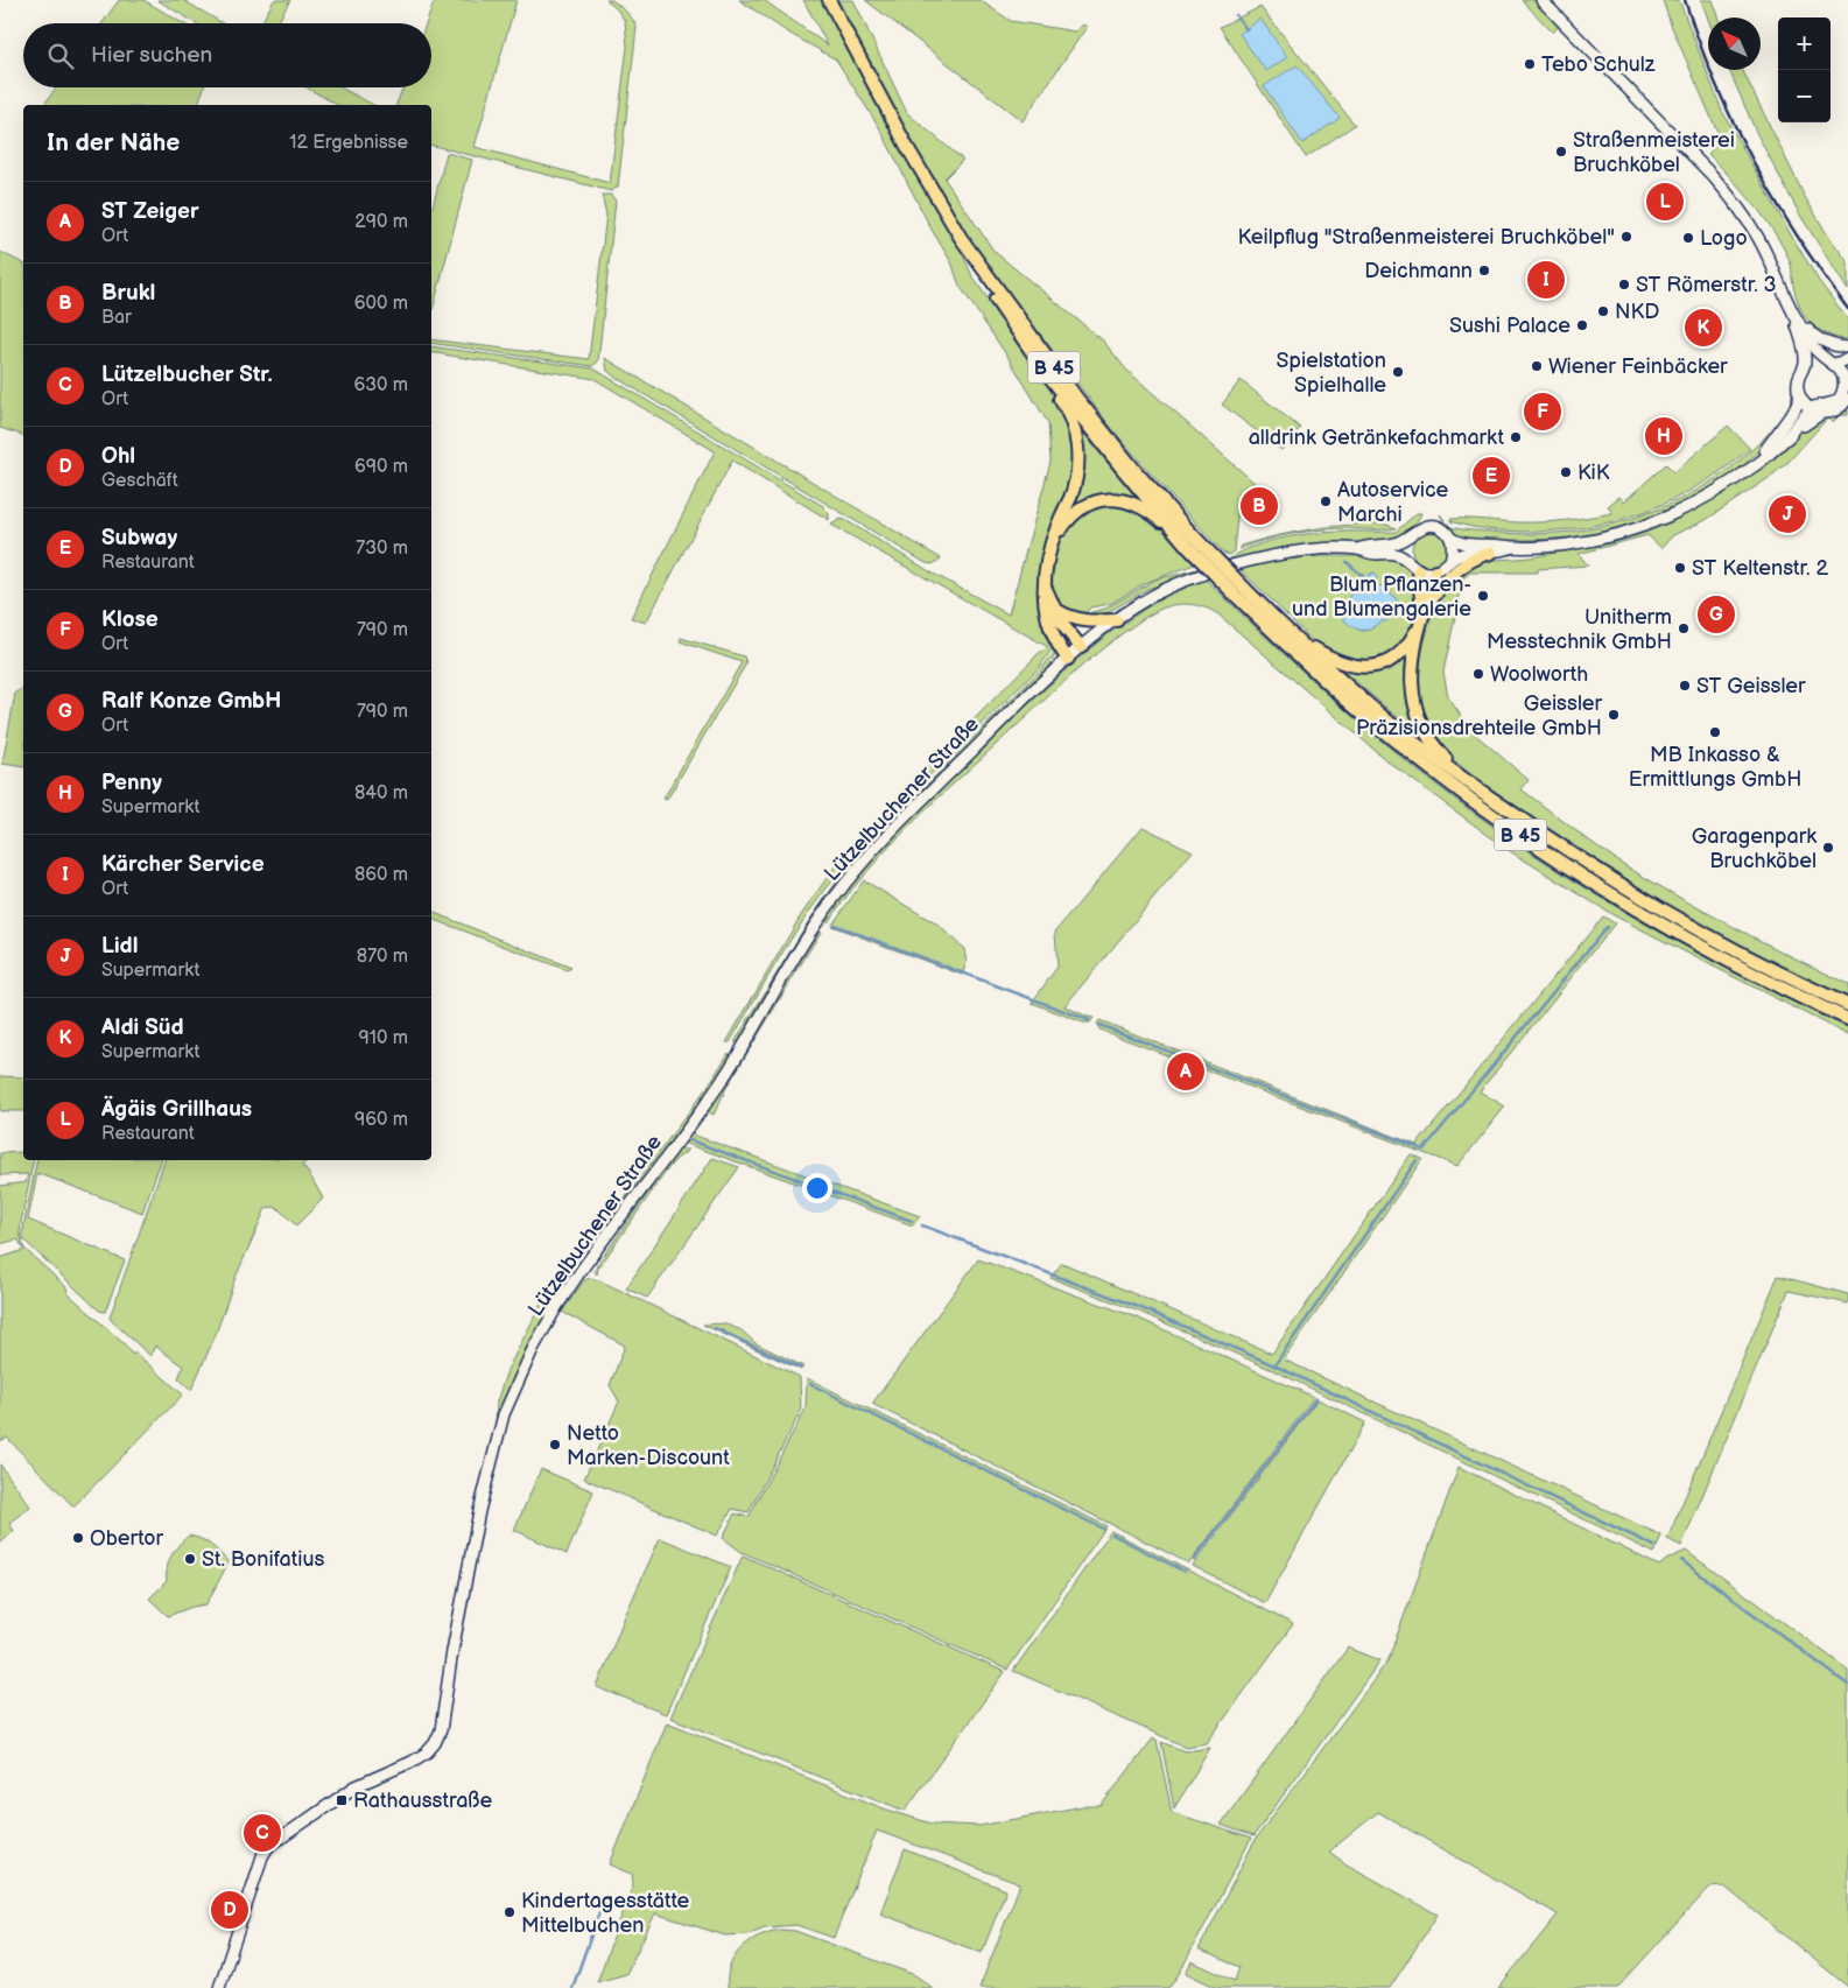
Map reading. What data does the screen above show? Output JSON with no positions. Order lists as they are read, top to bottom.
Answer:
{
  "streets": {
    "highway": ["B 45"],
    "main road": ["Lützelbuchener Straße"]
  },
  "places": {
    "other": [
      "Tebo Schulz",
      "Straßenmeisterei Bruchköbel",
      "Keilpflug \"Straßenmeisterei Bruchköbel\"",
      "Logo",
      "Deichmann",
      "ST Römerstr. 3",
      "NKD",
      "Sushi Palace",
      "Wiener Feinbäcker",
      "Spielstation Spielhalle",
      "alldrink Getränkefachmarkt",
      "KiK",
      "Autoservice Marchi",
      "ST Keltenstr. 2",
      "Blum Pflanzen- und Blumengalerie",
      "Unitherm Messtechnik GmbH",
      "Woolworth",
      "ST Geissler",
      "Geissler Präzisionsdrehteile GmbH",
      "MB Inkasso & Ermittlungs GmbH",
      "Garagenpark Bruchköbel",
      "Netto Marken-Discount",
      "Obertor",
      "St. Bonifatius",
      "Kindertagesstätte Mittelbuchen"
    ],
    "transit": ["Rathausstraße"]
  },
  "north": "top left",
  "page": {
    "map_buttons": ["+", "−"],
    "search": "Hier suchen",
    "heading": ["In der Nähe", "12 Ergebnisse"],
    "pins": [
      "L",
      "I",
      "K",
      "F",
      "H",
      "E",
      "B",
      "J",
      "G",
      "A",
      "C",
      "D"
    ],
    "list": [
      {
        "mark": "A",
        "name": "ST Zeiger",
        "note": "Ort",
        "value": "290 m"
      },
      {
        "mark": "B",
        "name": "Brukl",
        "note": "Bar",
        "value": "600 m"
      },
      {
        "mark": "C",
        "name": "Lützelbucher Str.",
        "note": "Ort",
        "value": "630 m"
      },
      {
        "mark": "D",
        "name": "Ohl",
        "note": "Geschäft",
        "value": "690 m"
      },
      {
        "mark": "E",
        "name": "Subway",
        "note": "Restaurant",
        "value": "730 m"
      },
      {
        "mark": "F",
        "name": "Klose",
        "note": "Ort",
        "value": "790 m"
      },
      {
        "mark": "G",
        "name": "Ralf Konze GmbH",
        "note": "Ort",
        "value": "790 m"
      },
      {
        "mark": "H",
        "name": "Penny",
        "note": "Supermarkt",
        "value": "840 m"
      },
      {
        "mark": "I",
        "name": "Kärcher Service",
        "note": "Ort",
        "value": "860 m"
      },
      {
        "mark": "J",
        "name": "Lidl",
        "note": "Supermarkt",
        "value": "870 m"
      },
      {
        "mark": "K",
        "name": "Aldi Süd",
        "note": "Supermarkt",
        "value": "910 m"
      },
      {
        "mark": "L",
        "name": "Ägäis Grillhaus",
        "note": "Restaurant",
        "value": "960 m"
      }
    ]
  }
}
